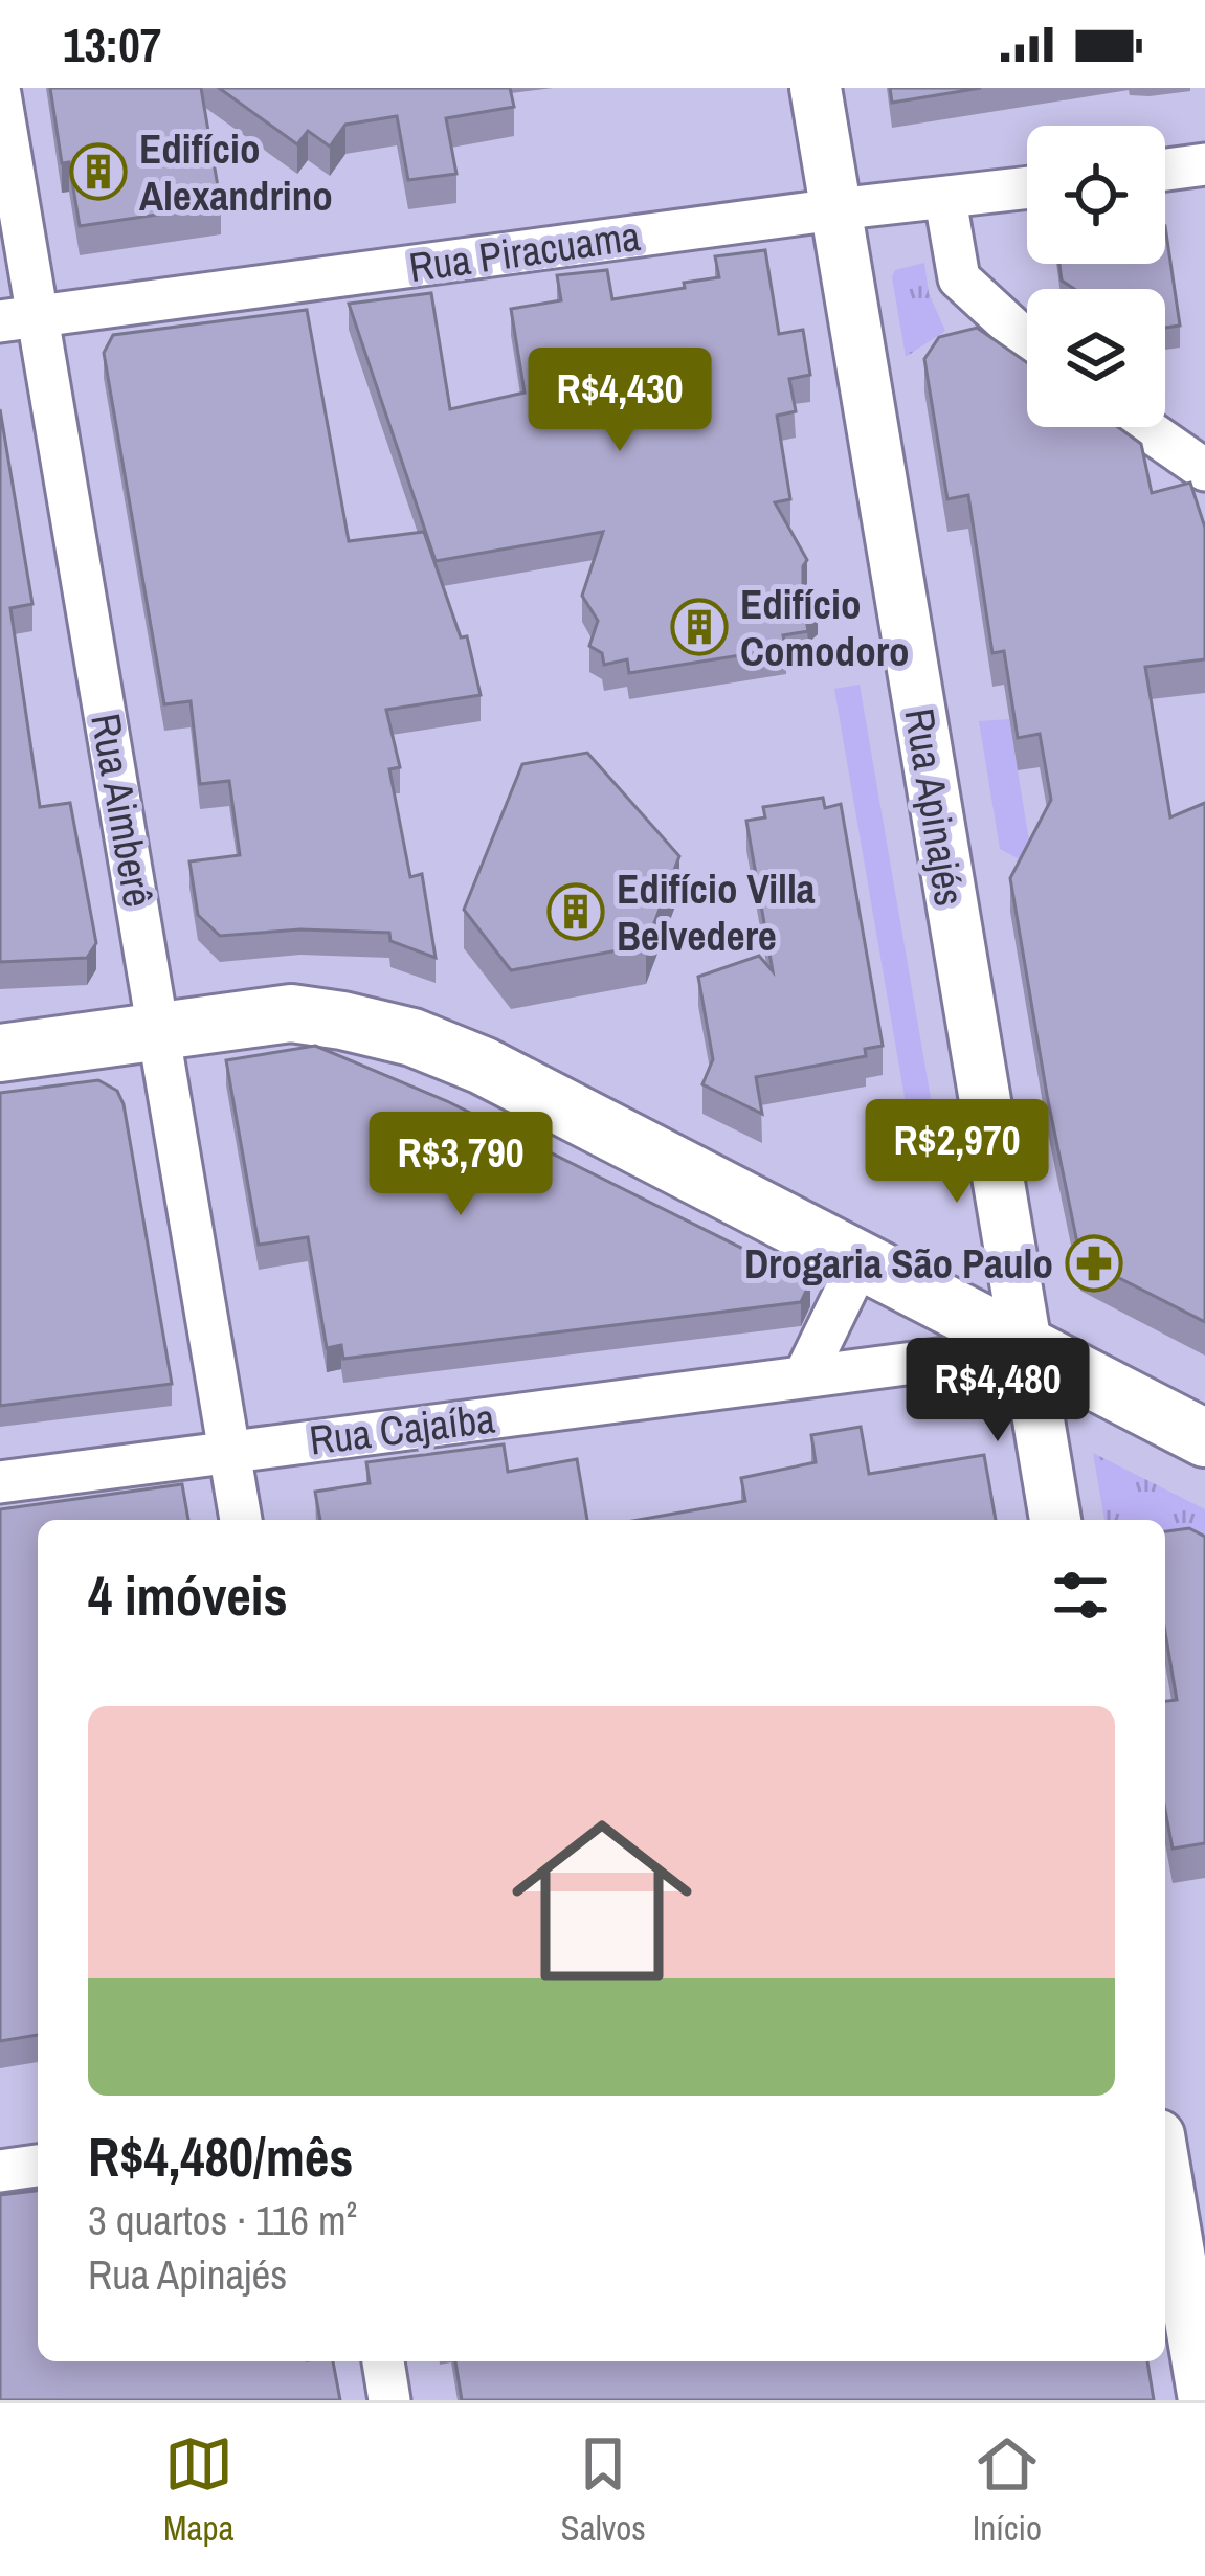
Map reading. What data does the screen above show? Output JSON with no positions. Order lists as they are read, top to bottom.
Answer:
{
  "streets": {
    "street": [
      "Rua Piracuama",
      "Rua Apinajés",
      "Rua Aimberê",
      "Rua Cajaíba"
    ]
  },
  "crossings": [
    ["Rua Piracuama", "Rua Apinajés"],
    ["Rua Piracuama", "Rua Aimberê"],
    ["Rua Apinajés", "Rua Cajaíba"],
    ["Rua Aimberê", "Rua Cajaíba"]
  ],
  "places": {
    "building": ["Edifício Alexandrino", "Edifício Comodoro", "Edifício Villa Belvedere"],
    "pharmacy": ["Drogaria São Paulo"]
  },
  "page": {
    "status": "13:07",
    "price": [
      "R$4,430",
      "R$2,970",
      "R$3,790",
      "R$4,480"
    ],
    "heading": "4 imóveis",
    "list": [
      {
        "name": "R$4,480/mês",
        "note": "3 quartos · 116 m² · Rua Apinajés"
      }
    ],
    "tabs": ["Mapa", "Salvos", "Início"]
  }
}
